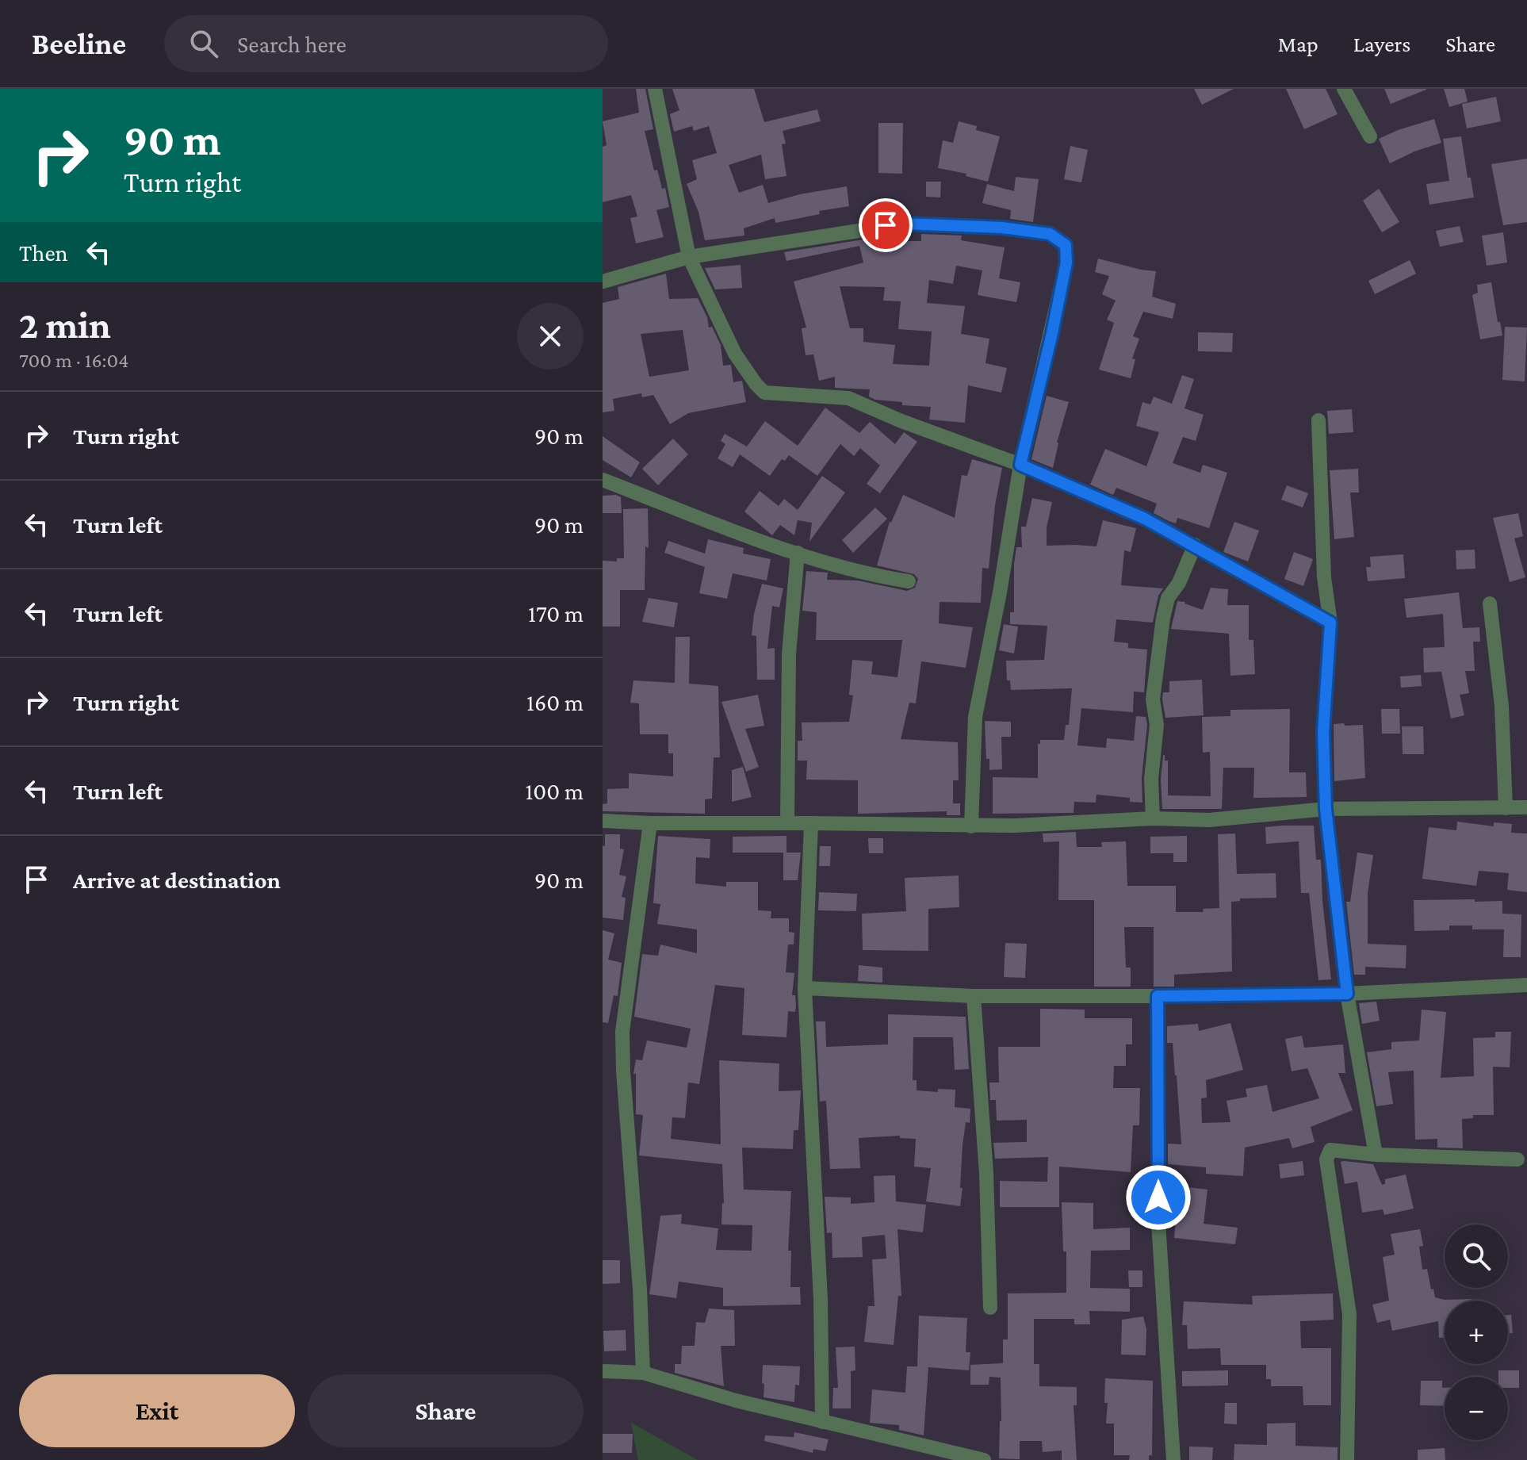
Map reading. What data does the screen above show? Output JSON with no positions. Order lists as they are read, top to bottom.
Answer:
{
  "page": {
    "header": "Beeline",
    "search": "Search here",
    "nav": ["Map", "Layers", "Share"],
    "turn": ["90 m", "Turn right"],
    "then": "Then",
    "heading": ["2 min", "700 m · 16:04"],
    "list": [
      {
        "name": "Turn right",
        "value": "90 m"
      },
      {
        "name": "Turn left",
        "value": "90 m"
      },
      {
        "name": "Turn left",
        "value": "170 m"
      },
      {
        "name": "Turn right",
        "value": "160 m"
      },
      {
        "name": "Turn left",
        "value": "100 m"
      },
      {
        "name": "Arrive at destination",
        "value": "90 m"
      }
    ],
    "map_buttons": ["+", "−"],
    "buttons": ["Exit", "Share"]
  }
}
